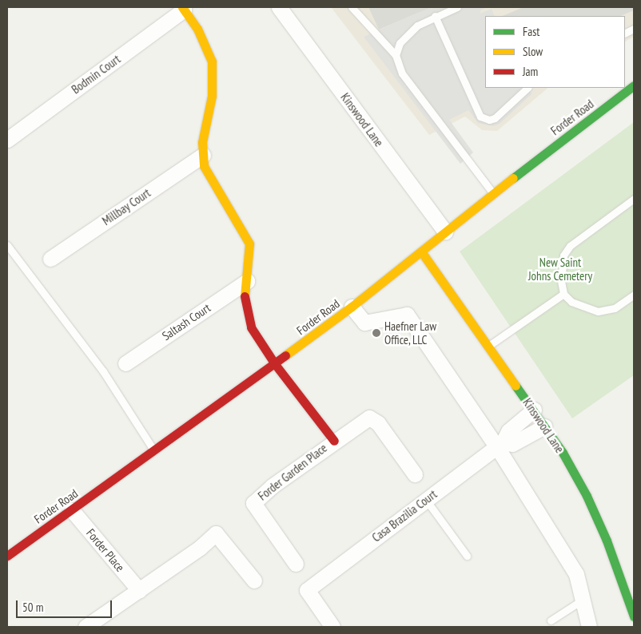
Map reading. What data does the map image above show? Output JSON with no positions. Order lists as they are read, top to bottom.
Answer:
{
  "streets": {
    "street": [
      "Bodmin Court",
      "Forder Road",
      "Kinswood Lane",
      "Millbay Court",
      "Saltash Court",
      "Forder Garden Place",
      "Casa Brazilia Court",
      "Forder Place"
    ]
  },
  "crossings": [
    ["Bodmin Court", "Forder Garden Place"],
    ["Forder Road", "Kinswood Lane"],
    ["Forder Road", "Forder Garden Place"],
    ["Forder Road", "Forder Place"],
    ["Kinswood Lane", "Casa Brazilia Court"],
    ["Millbay Court", "Forder Garden Place"],
    ["Saltash Court", "Forder Garden Place"]
  ],
  "parks": ["New Saint Johns Cemetery"],
  "places": ["Haefner Law Office, LLC"],
  "legend": ["Fast", "Slow", "Jam"],
  "scale_bar": "50 m"
}
